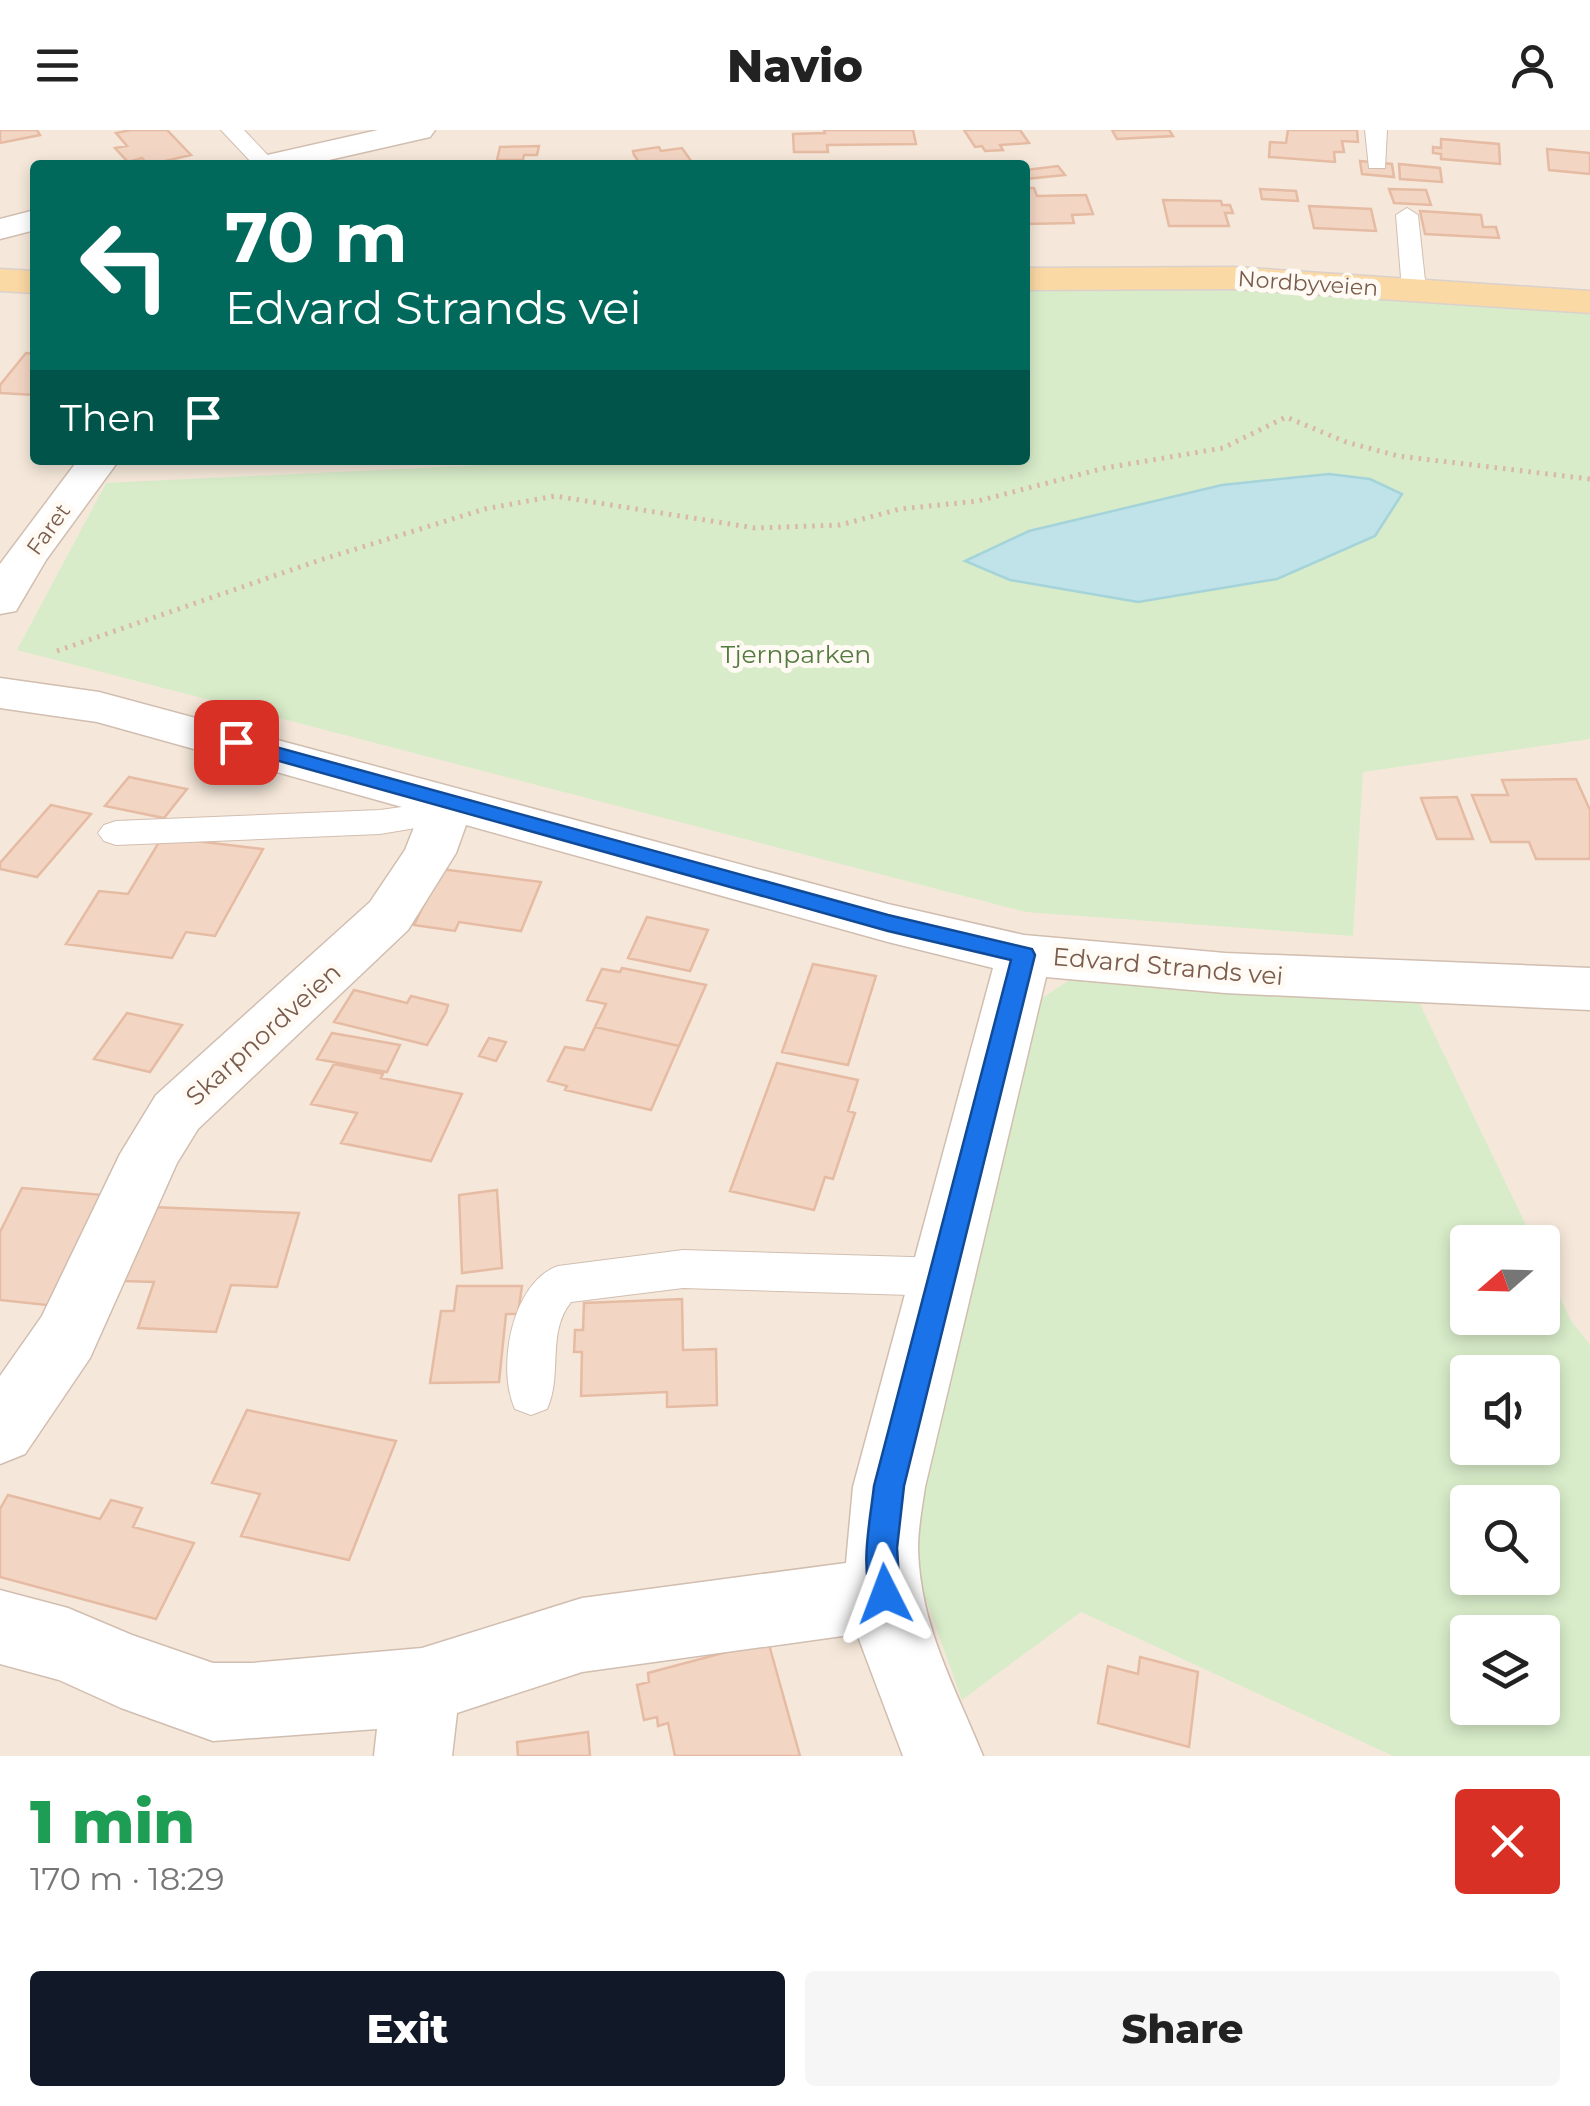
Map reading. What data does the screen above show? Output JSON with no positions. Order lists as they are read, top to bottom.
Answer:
{
  "streets": {
    "main road": ["Nordbyveien"],
    "street": ["Faret", "Edvard Strands vei", "Skarpnordveien"]
  },
  "crossings": [
    ["Edvard Strands vei", "Skarpnordveien"]
  ],
  "parks": ["Tjernparken"],
  "north": "left",
  "page": {
    "header": "Navio",
    "turn": ["70 m", "Edvard Strands vei"],
    "then": "Then",
    "heading": ["1 min", "170 m · 18:29"],
    "buttons": ["Exit", "Share"]
  }
}
